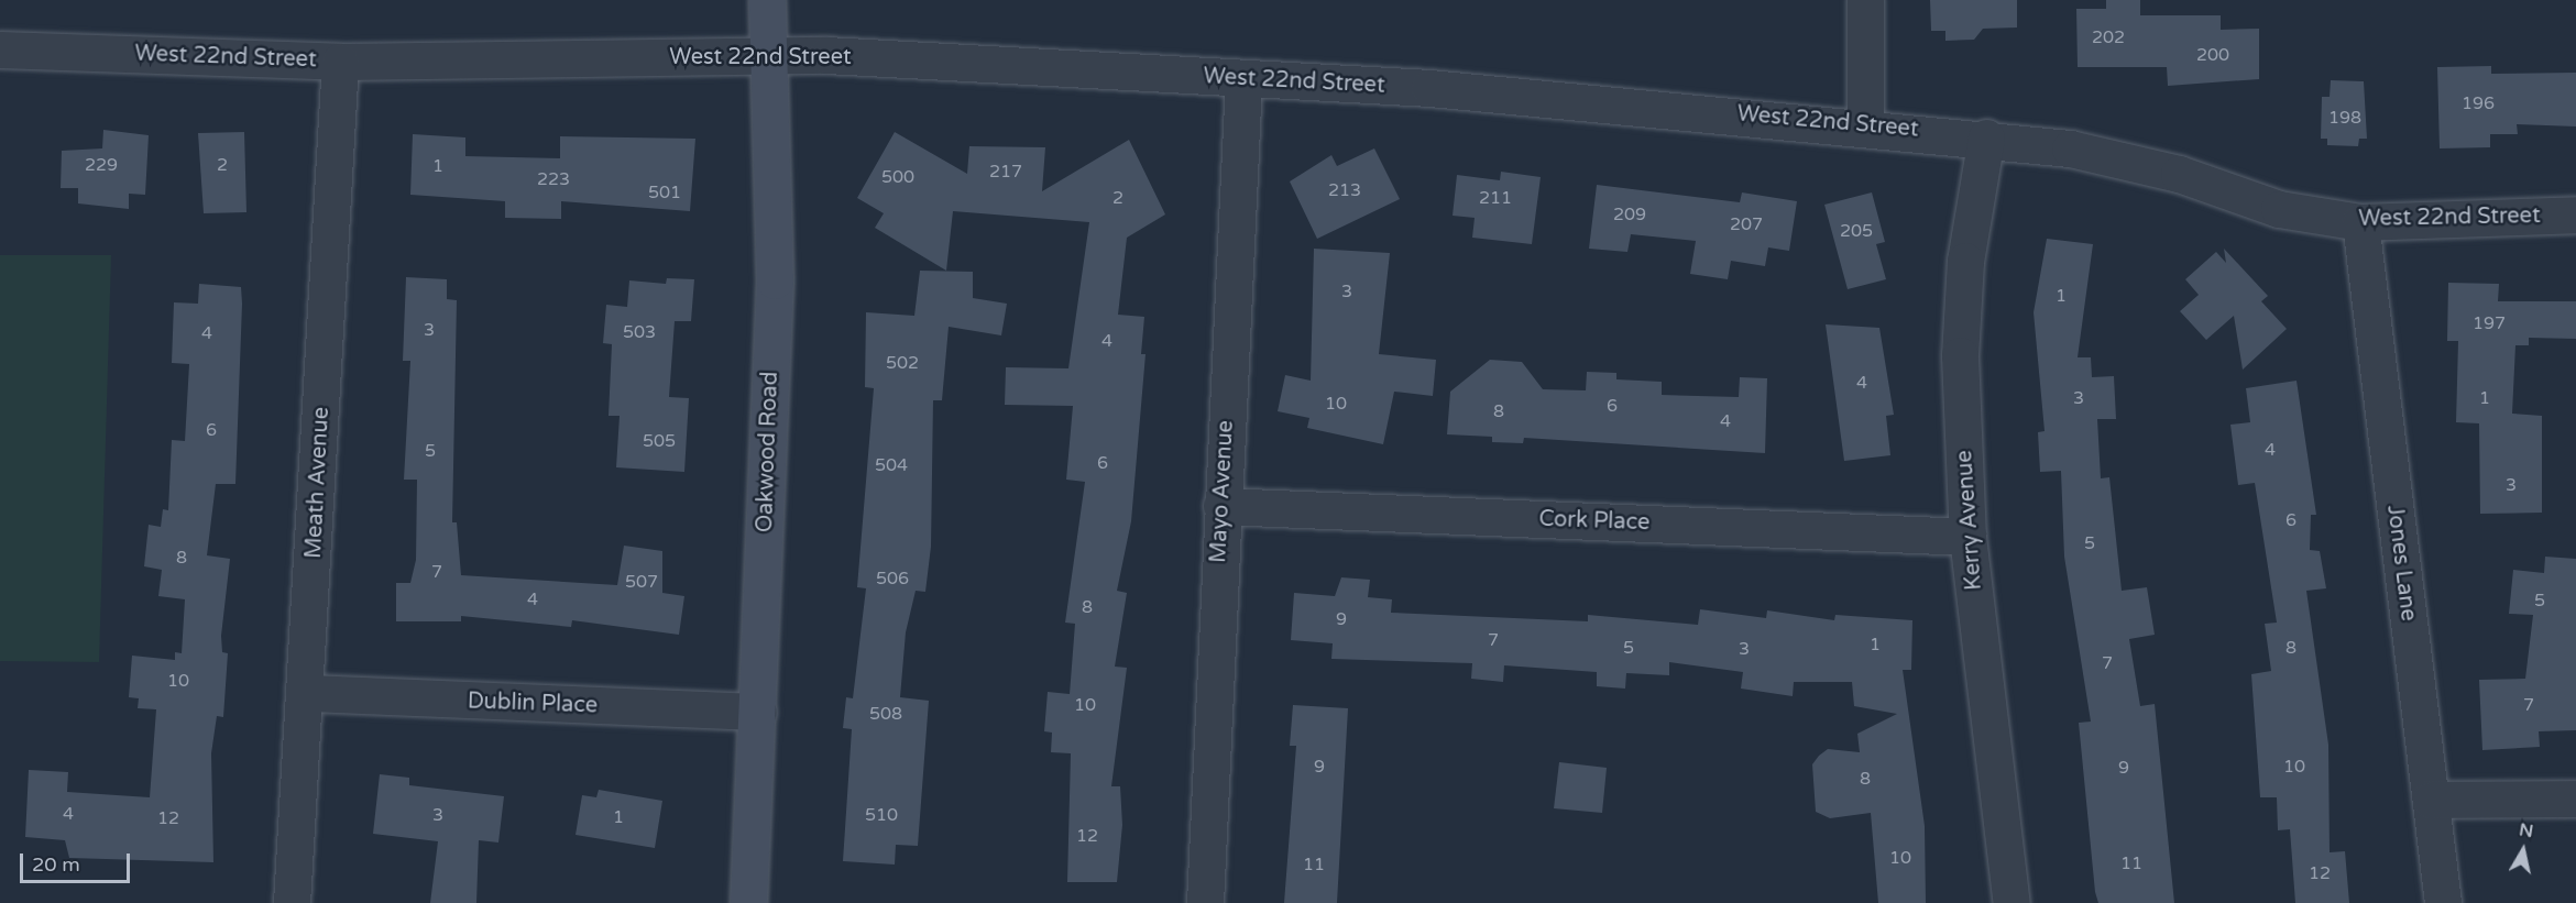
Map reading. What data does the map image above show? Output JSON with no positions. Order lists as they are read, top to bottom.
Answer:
{
  "streets": {
    "main road": ["Oakwood Road"],
    "street": [
      "West 22nd Street",
      "Meath Avenue",
      "Mayo Avenue",
      "Kerry Avenue",
      "Cork Place",
      "Jones Lane",
      "Dublin Place"
    ]
  },
  "crossings": [
    ["West 22nd Street", "Oakwood Road"],
    ["West 22nd Street", "Meath Avenue"],
    ["West 22nd Street", "Mayo Avenue"],
    ["West 22nd Street", "Kerry Avenue"],
    ["West 22nd Street", "Jones Lane"],
    ["Oakwood Road", "Dublin Place"],
    ["Meath Avenue", "Dublin Place"],
    ["Mayo Avenue", "Cork Place"],
    ["Kerry Avenue", "Cork Place"]
  ],
  "house_numbers": [
    "202",
    "200",
    "196",
    "198",
    "229",
    "2",
    "1",
    "217",
    "500",
    "223",
    "213",
    "501",
    "2",
    "211",
    "209",
    "207",
    "205",
    "3",
    "1",
    "197",
    "3",
    "503",
    "4",
    "4",
    "502",
    "4",
    "3",
    "1",
    "10",
    "6",
    "8",
    "4",
    "6",
    "505",
    "4",
    "5",
    "6",
    "504",
    "3",
    "6",
    "5",
    "8",
    "7",
    "506",
    "507",
    "4",
    "5",
    "8",
    "9",
    "7",
    "1",
    "5",
    "8",
    "3",
    "7",
    "10",
    "10",
    "7",
    "508",
    "9",
    "10",
    "9",
    "8",
    "4",
    "3",
    "510",
    "1",
    "12",
    "12",
    "10",
    "11",
    "11",
    "12"
  ],
  "scale_bar": "20 m",
  "north": "top"
}
